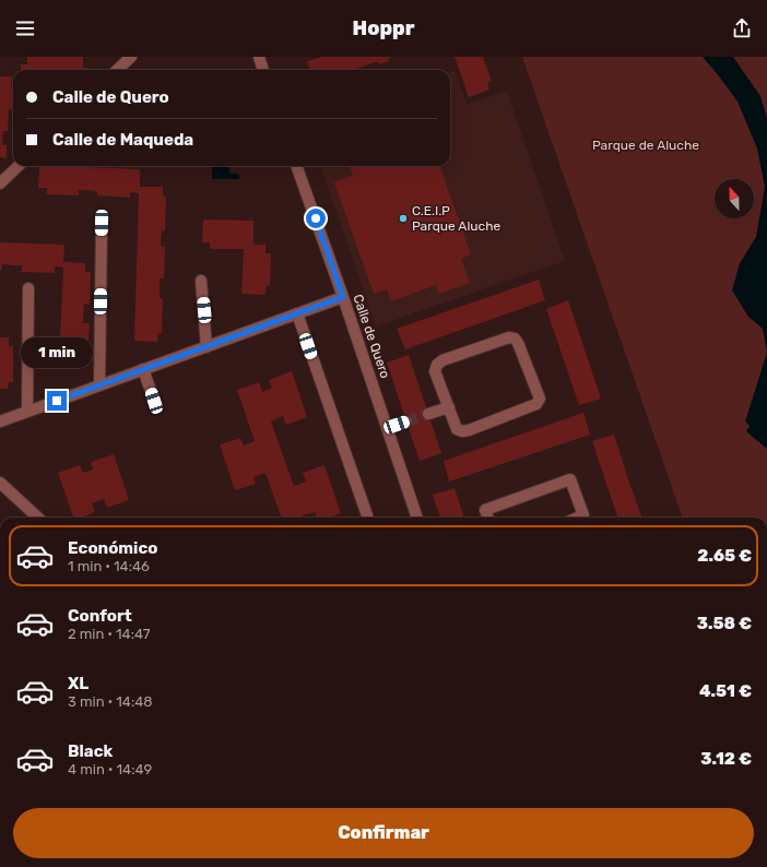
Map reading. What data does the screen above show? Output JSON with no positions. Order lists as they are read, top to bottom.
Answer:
{
  "streets": {
    "street": ["Calle de Quero"]
  },
  "parks": ["Parque de Aluche"],
  "places": ["C.E.I.P Parque Aluche"],
  "north": "top",
  "page": {
    "header": "Hoppr",
    "banner": ["Calle de Quero", "Calle de Maqueda"],
    "bubble": "1 min",
    "list": [
      {
        "name": "Económico",
        "note": "1 min · 14:46",
        "value": "2.65 €"
      },
      {
        "name": "Confort",
        "note": "2 min · 14:47",
        "value": "3.58 €"
      },
      {
        "name": "XL",
        "note": "3 min · 14:48",
        "value": "4.51 €"
      },
      {
        "name": "Black",
        "note": "4 min · 14:49",
        "value": "3.12 €"
      }
    ],
    "buttons": "Confirmar"
  }
}
